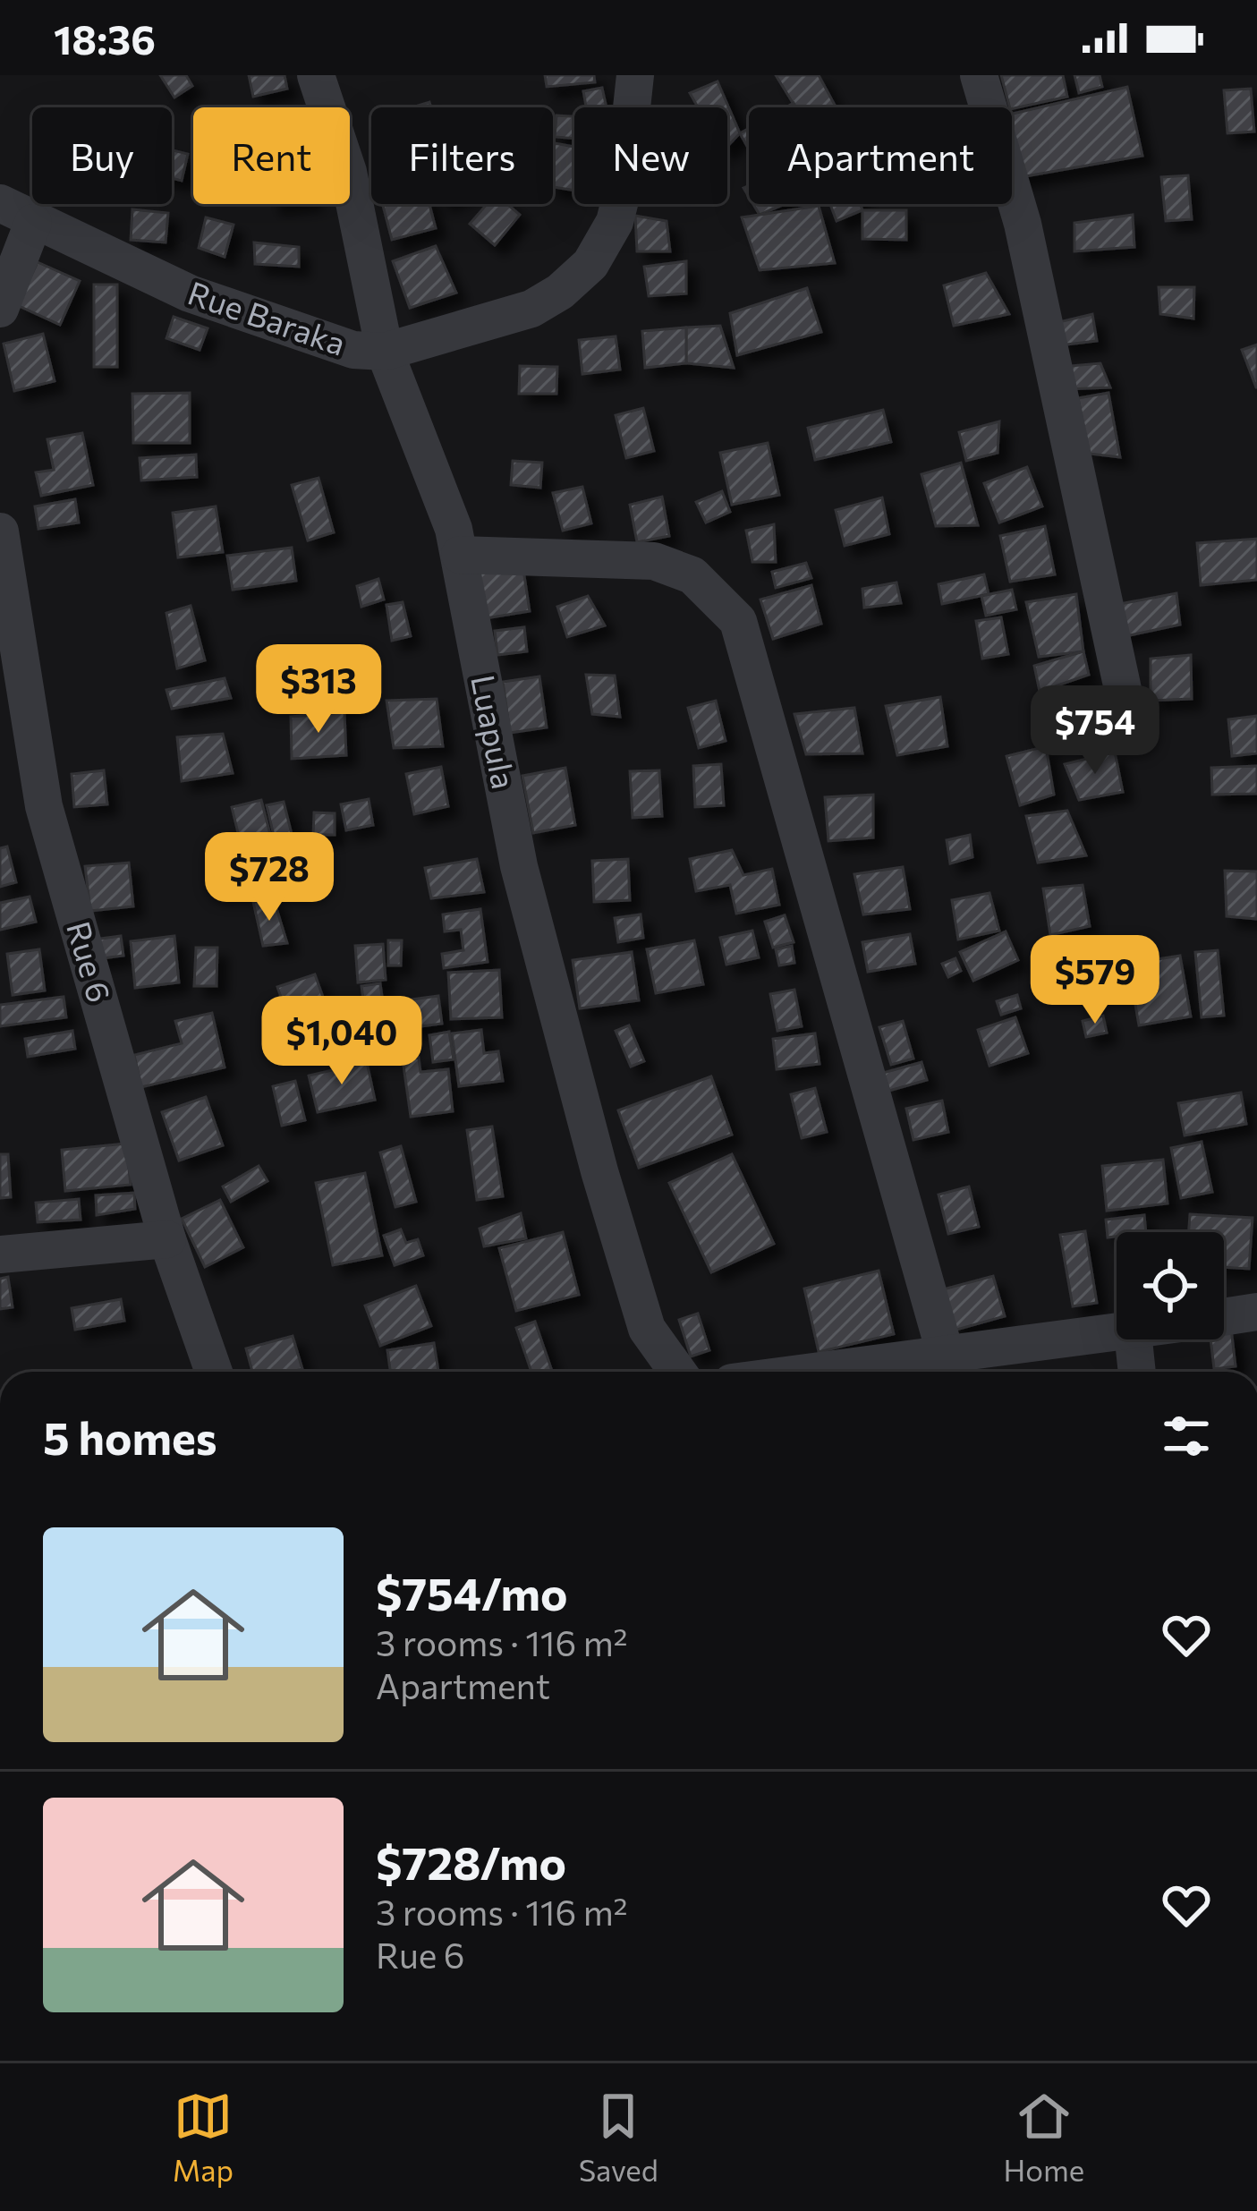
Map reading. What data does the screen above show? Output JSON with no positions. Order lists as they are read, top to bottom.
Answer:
{
  "streets": {
    "street": ["Rue Baraka", "Luapula", "Rue 6"]
  },
  "crossings": [
    ["Rue Baraka", "Luapula"]
  ],
  "page": {
    "status": "18:36",
    "chip": [
      "Buy",
      "Rent",
      "Filters",
      "New",
      "Apartment"
    ],
    "price": [
      "$313",
      "$754",
      "$728",
      "$579",
      "$1,040"
    ],
    "heading": "5 homes",
    "list": [
      {
        "name": "$754/mo",
        "note": "3 rooms · 116 m² · Apartment"
      },
      {
        "name": "$728/mo",
        "note": "3 rooms · 116 m² · Rue 6"
      }
    ],
    "tabs": ["Map", "Saved", "Home"]
  }
}
